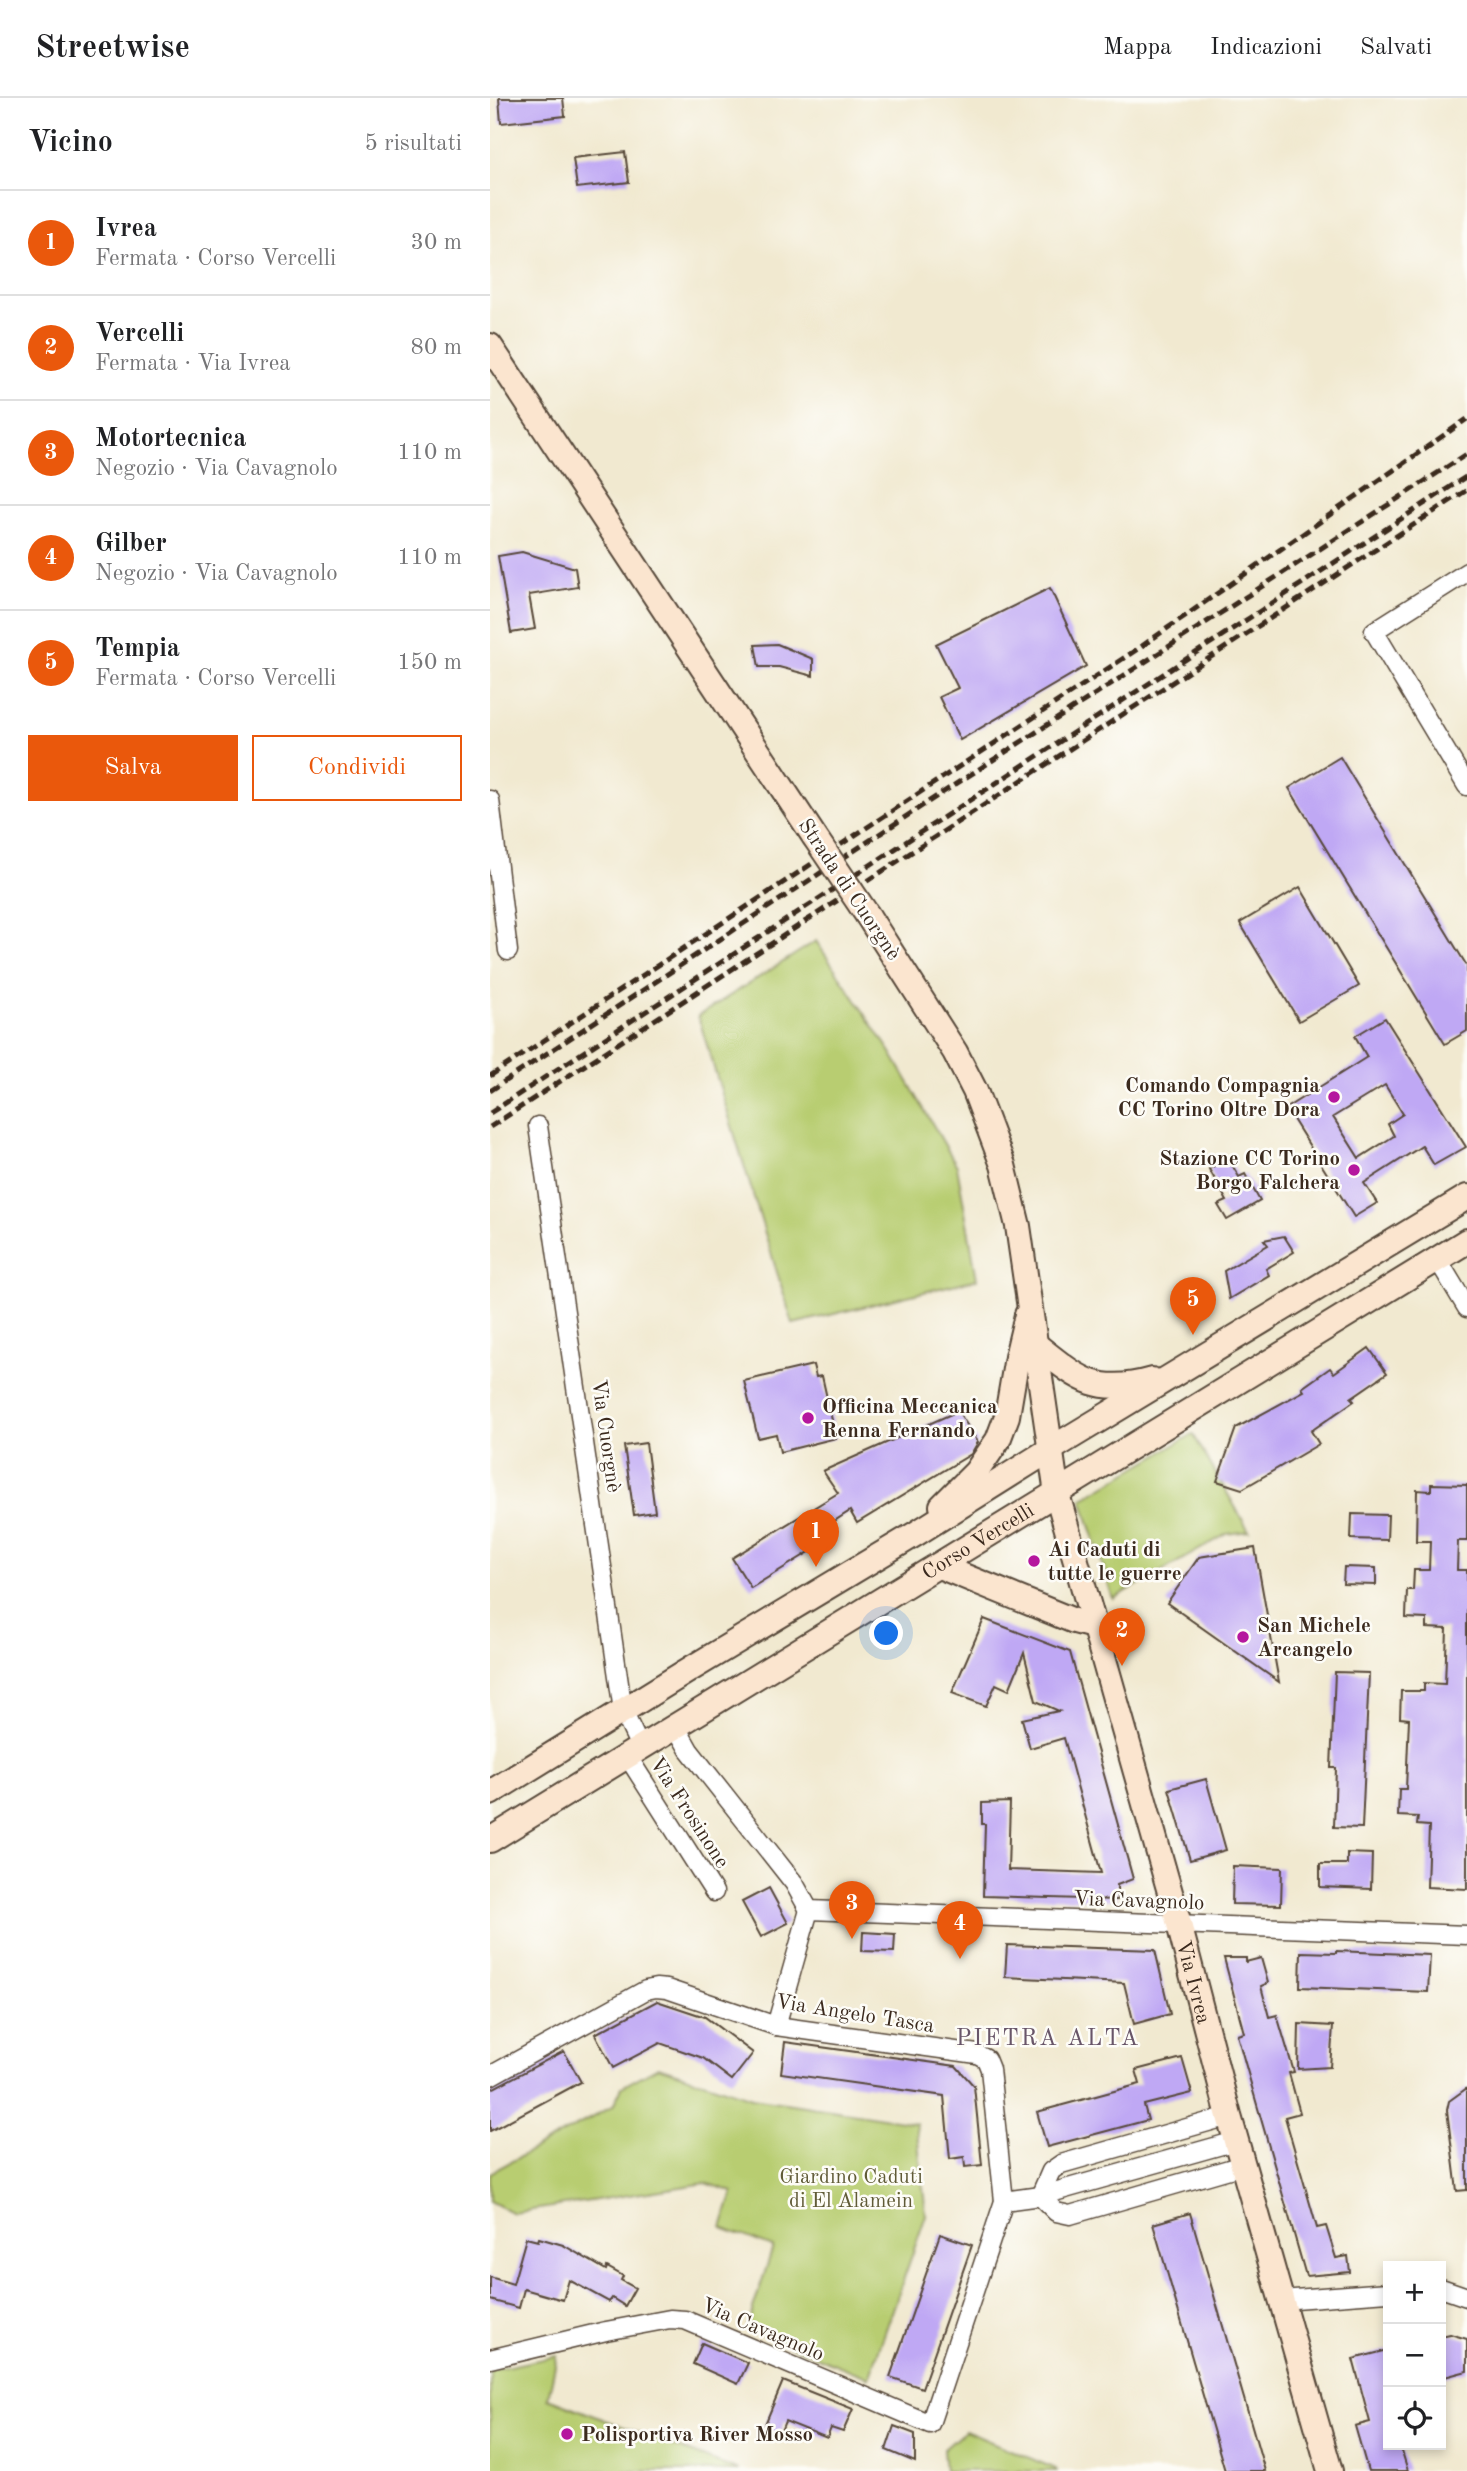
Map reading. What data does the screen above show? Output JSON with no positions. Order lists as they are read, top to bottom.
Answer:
{
  "streets": {
    "main road": ["Strada di Cuorgnè", "Corso Vercelli", "Via Ivrea"],
    "street": [
      "Via Cuorgnè",
      "Via Frosinone",
      "Via Cavagnolo",
      "Via Angelo Tasca"
    ]
  },
  "crossings": [
    ["Strada di Cuorgnè", "Corso Vercelli"],
    ["Strada di Cuorgnè", "Via Ivrea"],
    ["Via Cuorgnè", "Corso Vercelli"],
    ["Via Cuorgnè", "Via Frosinone"],
    ["Corso Vercelli", "Via Frosinone"],
    ["Corso Vercelli", "Via Ivrea"],
    ["Via Cavagnolo", "Via Ivrea"],
    ["Via Cavagnolo", "Via Angelo Tasca"]
  ],
  "districts": ["PIETRA ALTA"],
  "parks": ["Giardino Caduti di El Alamein"],
  "places": [
    "Comando Compagnia CC Torino Oltre Dora",
    "Stazione CC Torino Borgo Falchera",
    "Officina Meccanica Renna Fernando",
    "Ai Caduti di tutte le guerre",
    "San Michele Arcangelo",
    "Polisportiva River Mosso"
  ],
  "page": {
    "header": "Streetwise",
    "nav": ["Mappa", "Indicazioni", "Salvati"],
    "heading": ["Vicino", "5 risultati"],
    "list": [
      {
        "mark": "1",
        "name": "Ivrea",
        "note": "Fermata · Corso Vercelli",
        "value": "30 m"
      },
      {
        "mark": "2",
        "name": "Vercelli",
        "note": "Fermata · Via Ivrea",
        "value": "80 m"
      },
      {
        "mark": "3",
        "name": "Motortecnica",
        "note": "Negozio · Via Cavagnolo",
        "value": "110 m"
      },
      {
        "mark": "4",
        "name": "Gilber",
        "note": "Negozio · Via Cavagnolo",
        "value": "110 m"
      },
      {
        "mark": "5",
        "name": "Tempia",
        "note": "Fermata · Corso Vercelli",
        "value": "150 m"
      }
    ],
    "buttons": ["Salva", "Condividi"],
    "pins": [
      "5",
      "1",
      "2",
      "3",
      "4"
    ],
    "map_buttons": ["+", "−"]
  }
}
